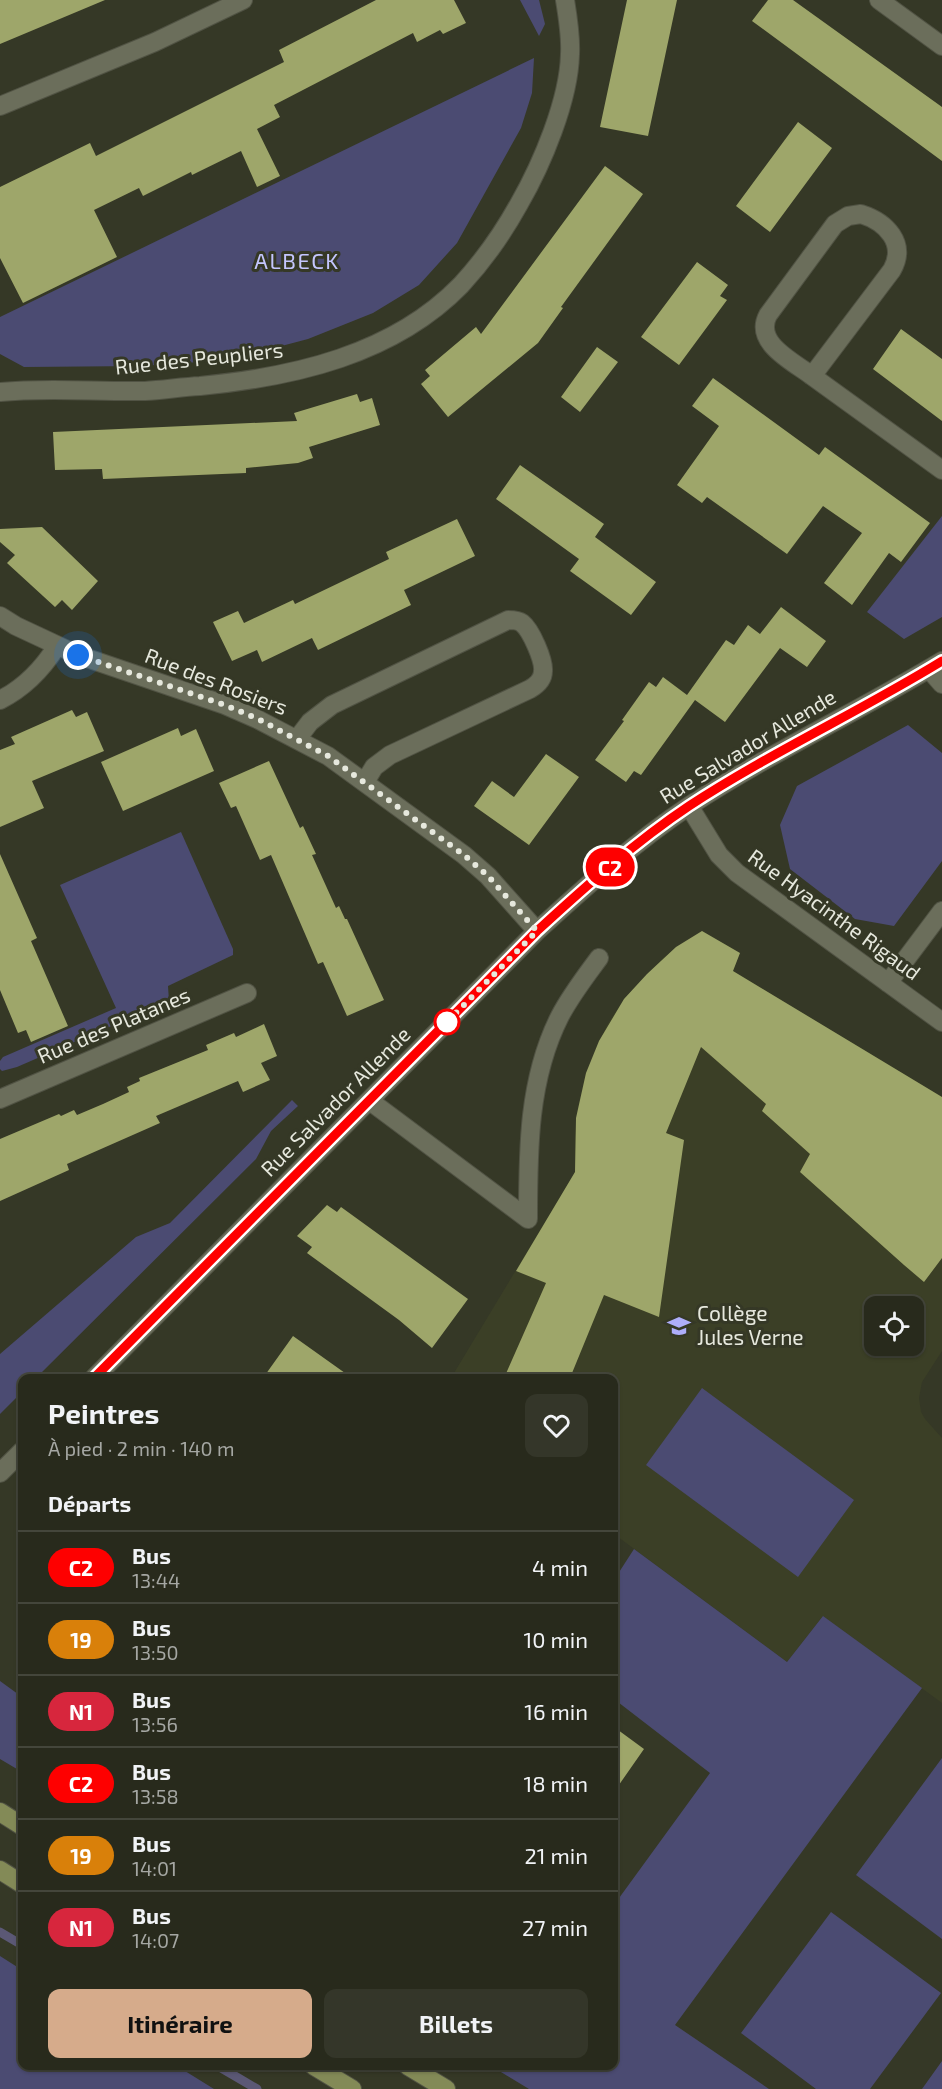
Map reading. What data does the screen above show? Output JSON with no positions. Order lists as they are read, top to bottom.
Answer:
{
  "streets": {
    "street": [
      "Rue des Peupliers",
      "Rue des Rosiers",
      "Rue Salvador Allende",
      "Rue Hyacinthe Rigaud",
      "Rue des Platanes"
    ]
  },
  "crossings": [
    ["Rue des Rosiers", "Rue Salvador Allende"],
    ["Rue Salvador Allende", "Rue Hyacinthe Rigaud"]
  ],
  "districts": ["ALBECK"],
  "places": {
    "school or university": ["Collège Jules Verne"]
  },
  "lines": ["bus line C2"],
  "page": {
    "on_map": "C2",
    "heading": [
      ["Peintres", "À pied · 2 min · 140 m"],
      "Départs"
    ],
    "list": [
      {
        "mark": "C2",
        "name": "Bus",
        "note": "13:44",
        "value": "4 min"
      },
      {
        "mark": "19",
        "name": "Bus",
        "note": "13:50",
        "value": "10 min"
      },
      {
        "mark": "N1",
        "name": "Bus",
        "note": "13:56",
        "value": "16 min"
      },
      {
        "mark": "C2",
        "name": "Bus",
        "note": "13:58",
        "value": "18 min"
      },
      {
        "mark": "19",
        "name": "Bus",
        "note": "14:01",
        "value": "21 min"
      },
      {
        "mark": "N1",
        "name": "Bus",
        "note": "14:07",
        "value": "27 min"
      }
    ],
    "buttons": ["Itinéraire", "Billets"]
  }
}
